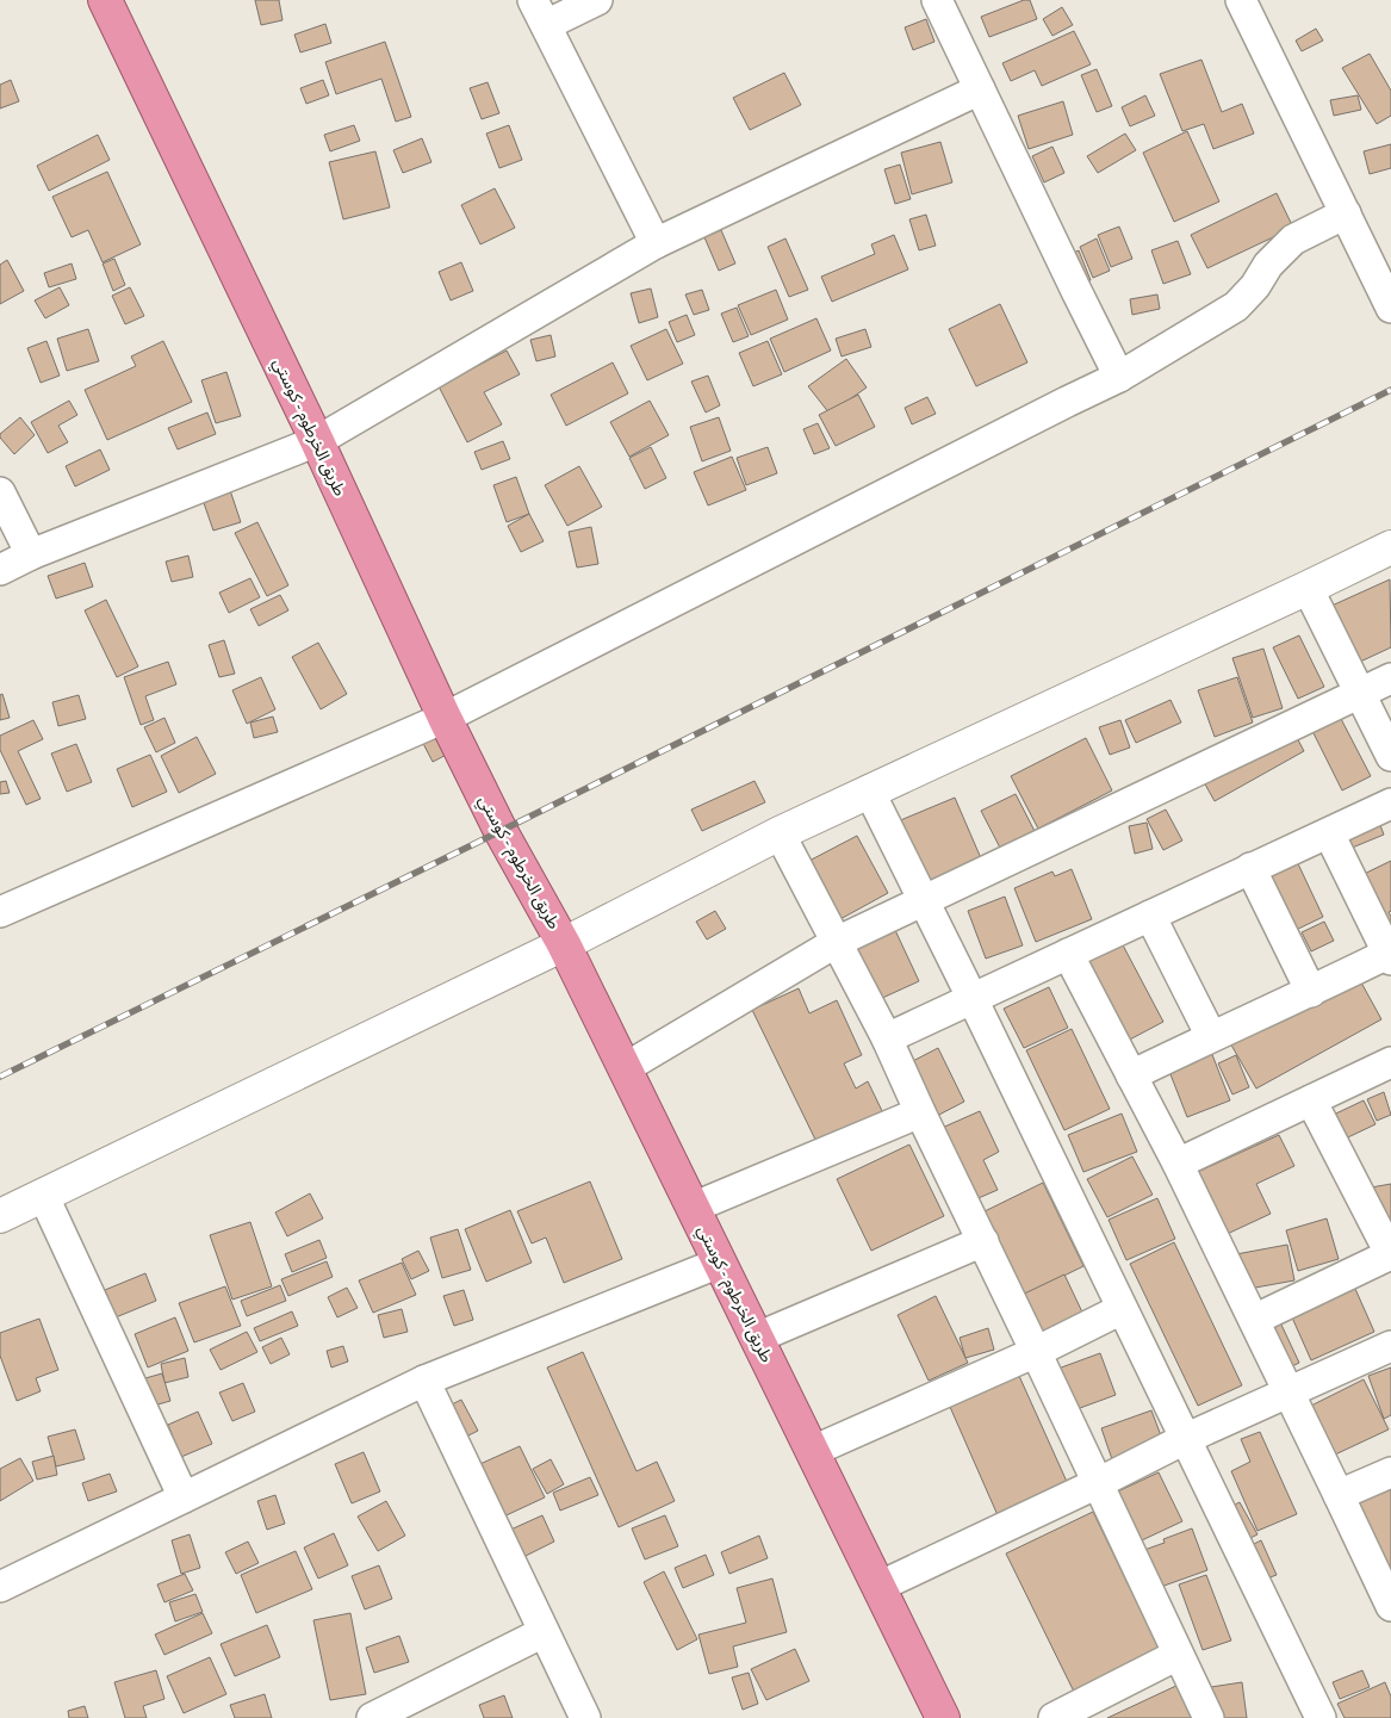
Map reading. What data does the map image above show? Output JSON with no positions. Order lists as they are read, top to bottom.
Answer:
{
  "streets": {
    "highway": ["طريق الخرطوم - كوستي"]
  }
}
